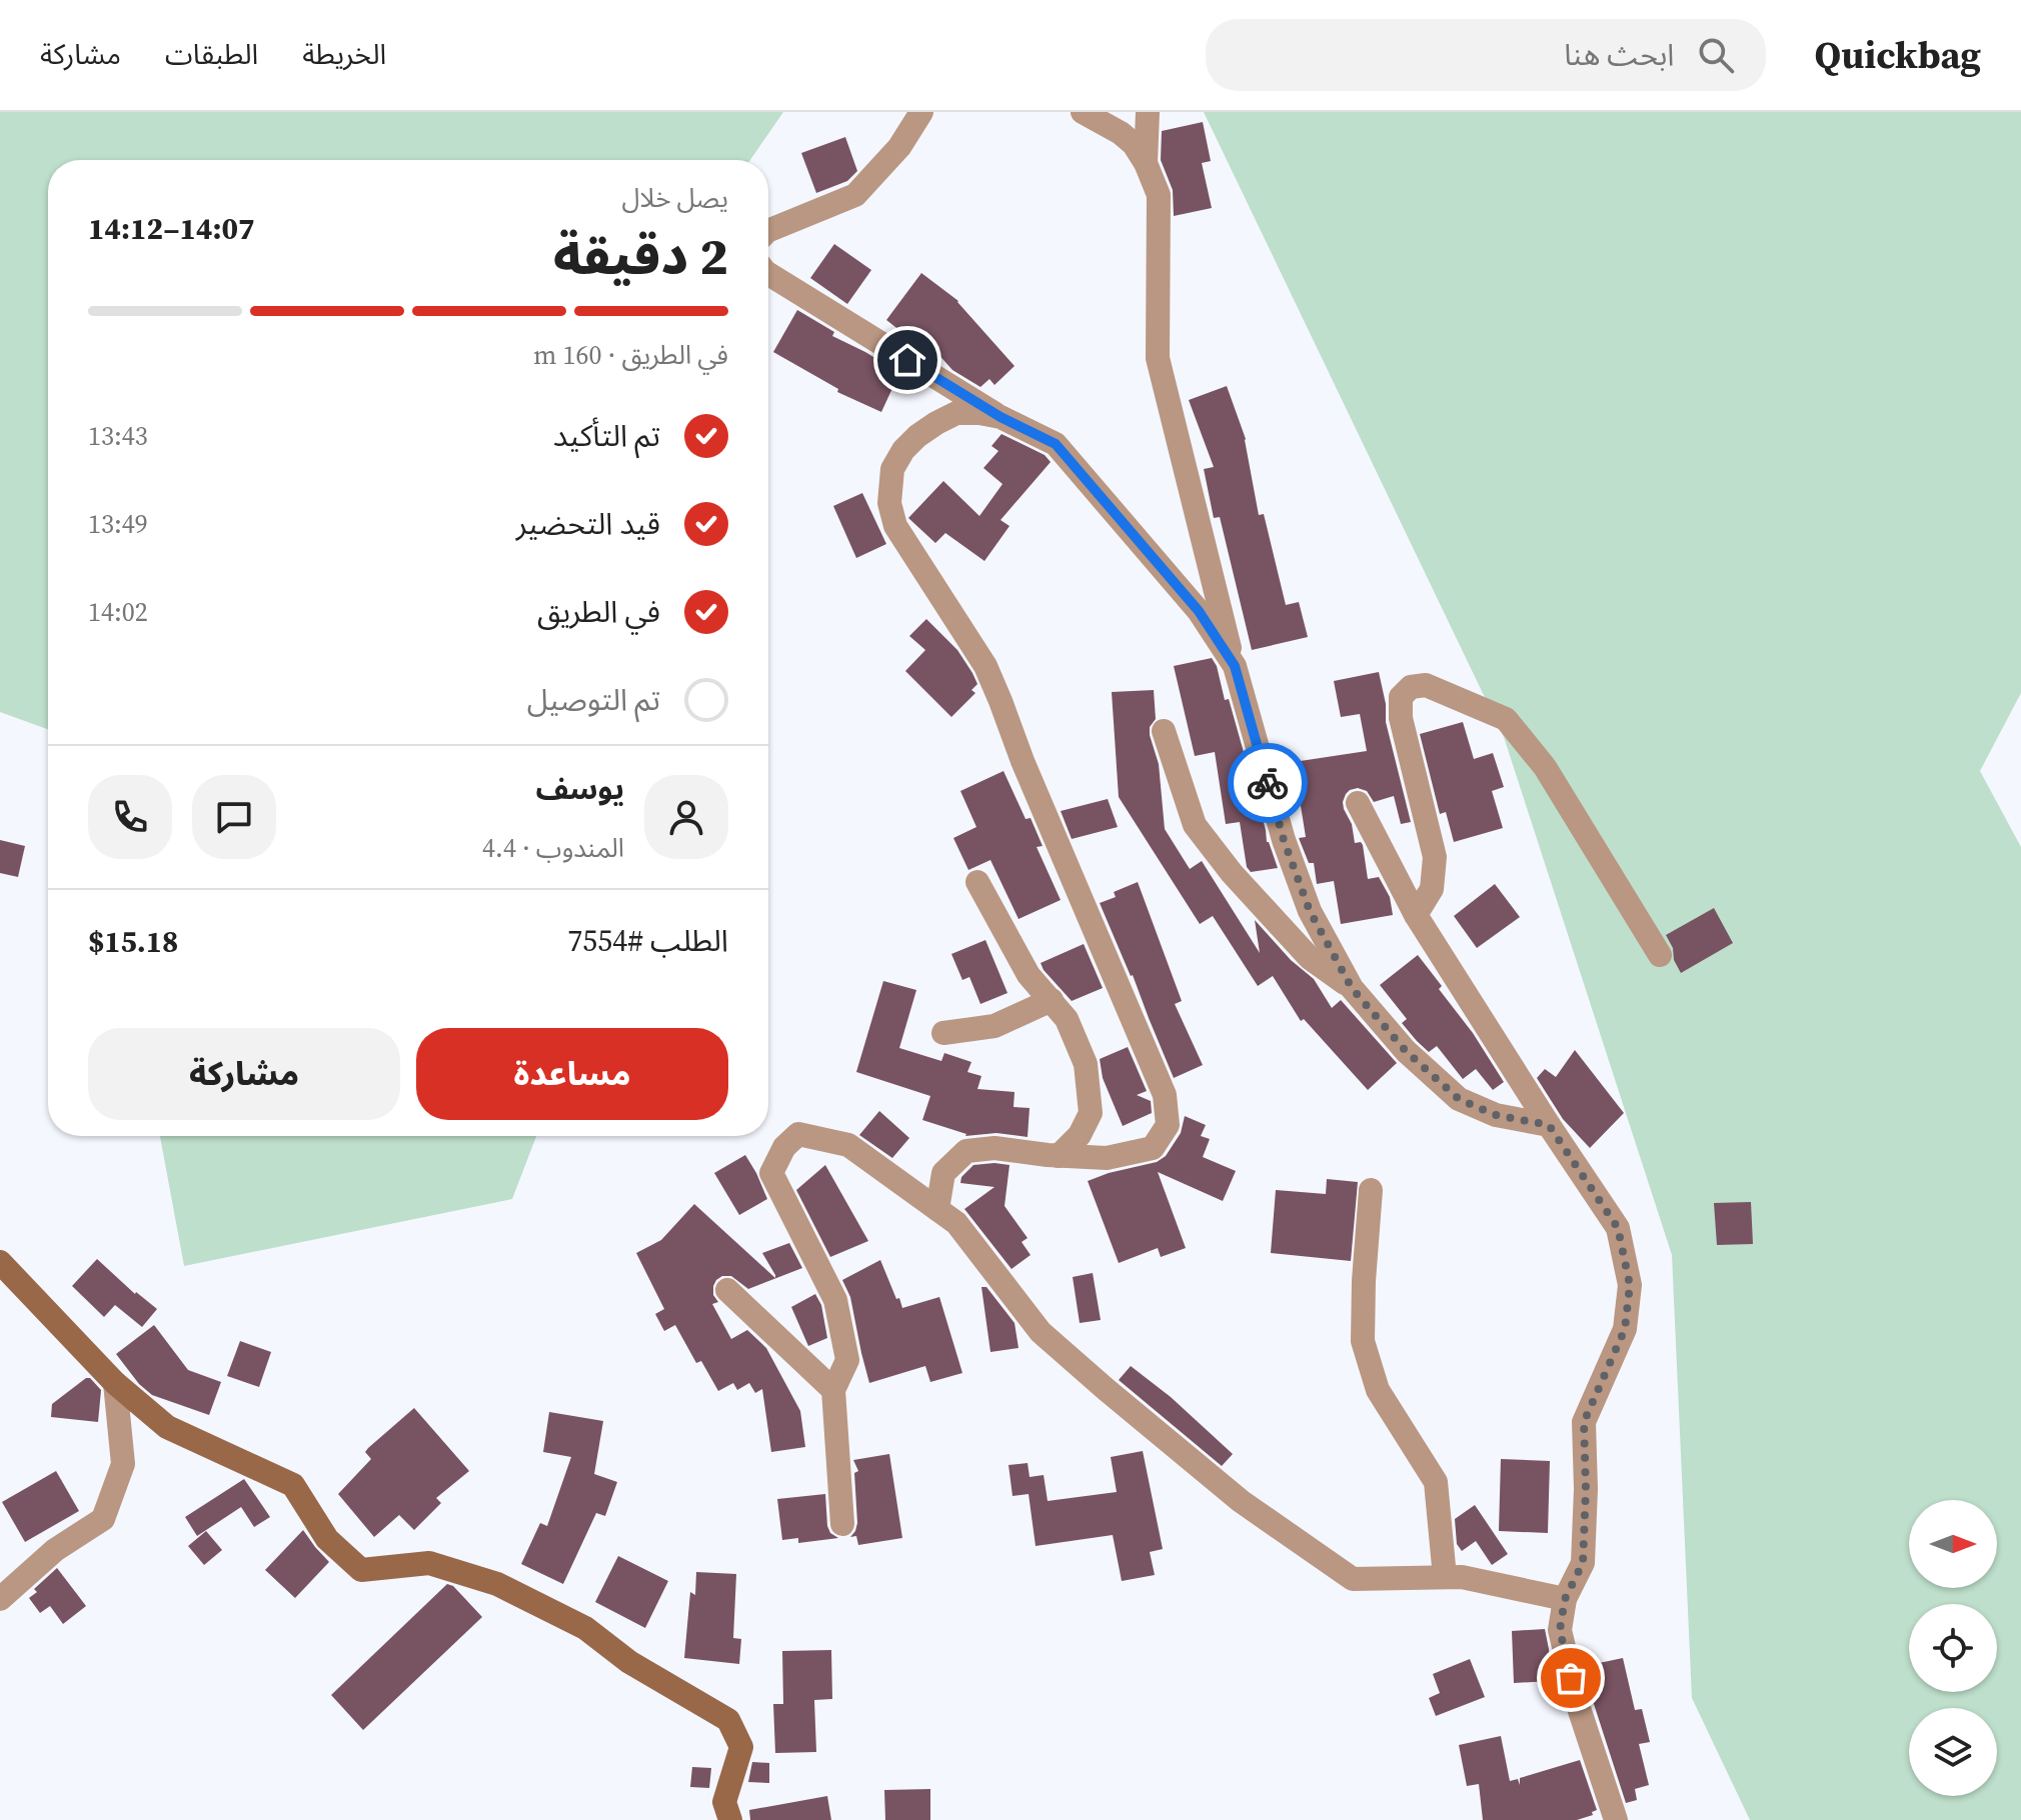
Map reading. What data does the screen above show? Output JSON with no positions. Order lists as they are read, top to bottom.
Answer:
{
  "north": "right",
  "page": {
    "header": "Quickbag",
    "search": "ابحث هنا",
    "nav": ["الخريطة", "الطبقات", "مشاركة"],
    "heading": ["2 دقيقة", "يصل خلال", "14:07–14:12"],
    "panel": [
      "يوسف",
      "المندوب · 4.4",
      "الطلب #7554",
      "$15.18"
    ],
    "bar": "في الطريق · 160 m",
    "list": [
      ["تم التأكيد", "13:43"],
      ["قيد التحضير", "13:49"],
      ["في الطريق", "14:02"],
      "تم التوصيل"
    ],
    "buttons": ["مساعدة", "مشاركة"]
  }
}
